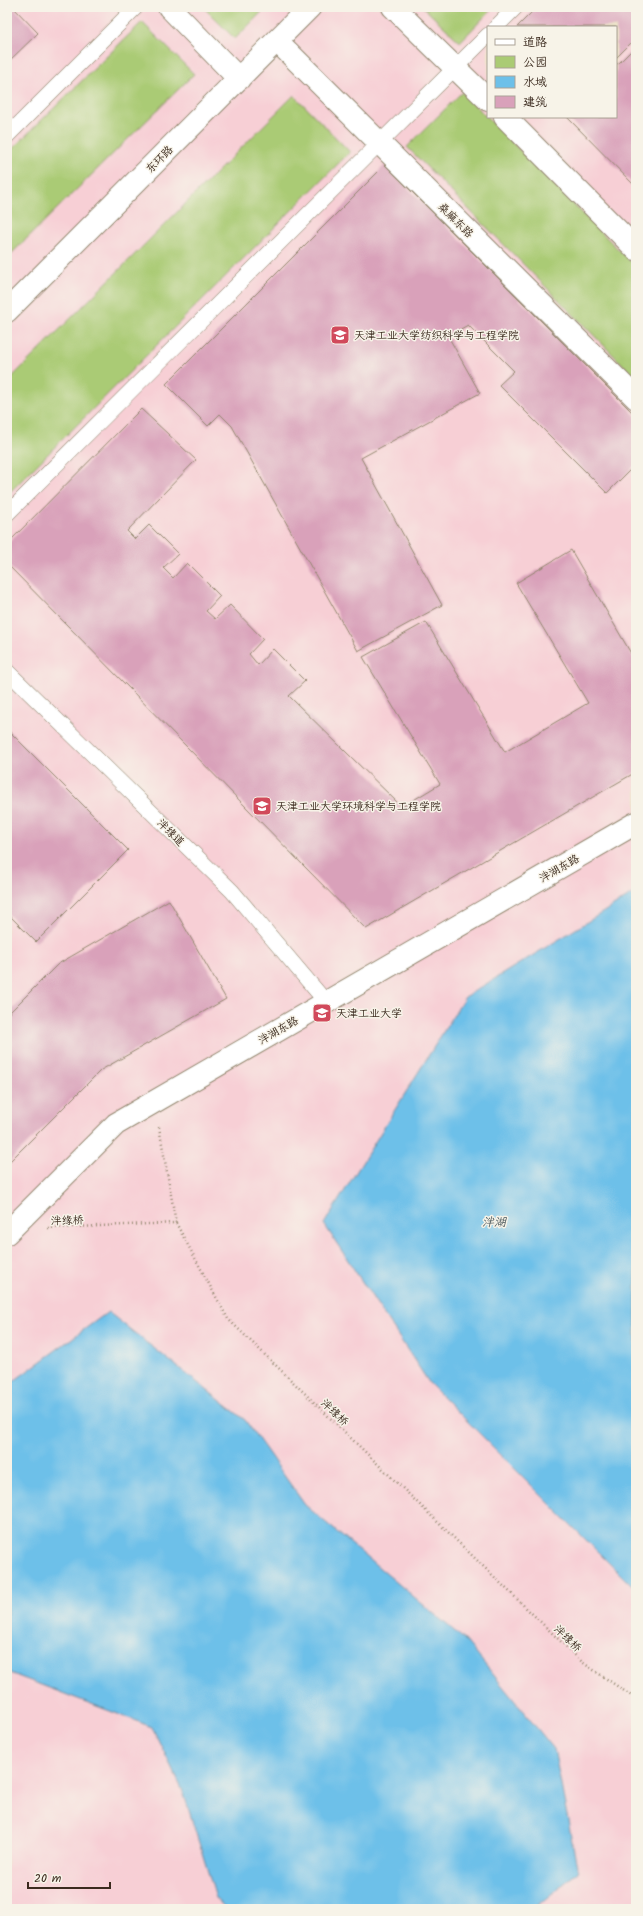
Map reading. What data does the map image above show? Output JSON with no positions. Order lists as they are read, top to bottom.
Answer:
{
  "streets": {
    "street": ["东环路", "桑麻东路", "泮湖东路"],
    "lane": ["泮缘道"],
    "path": ["泮缘桥"]
  },
  "crossings": [
    ["东环路", "桑麻东路"],
    ["泮缘道", "泮湖东路"],
    ["泮湖东路", "泮缘桥"]
  ],
  "water": ["泮湖"],
  "places": {
    "school or university": ["天津工业大学纺织科学与工程学院", "天津工业大学环境科学与工程学院", "天津工业大学"]
  },
  "legend": [
    "道路",
    "公园",
    "水域",
    "建筑"
  ],
  "scale_bar": "20 m"
}
